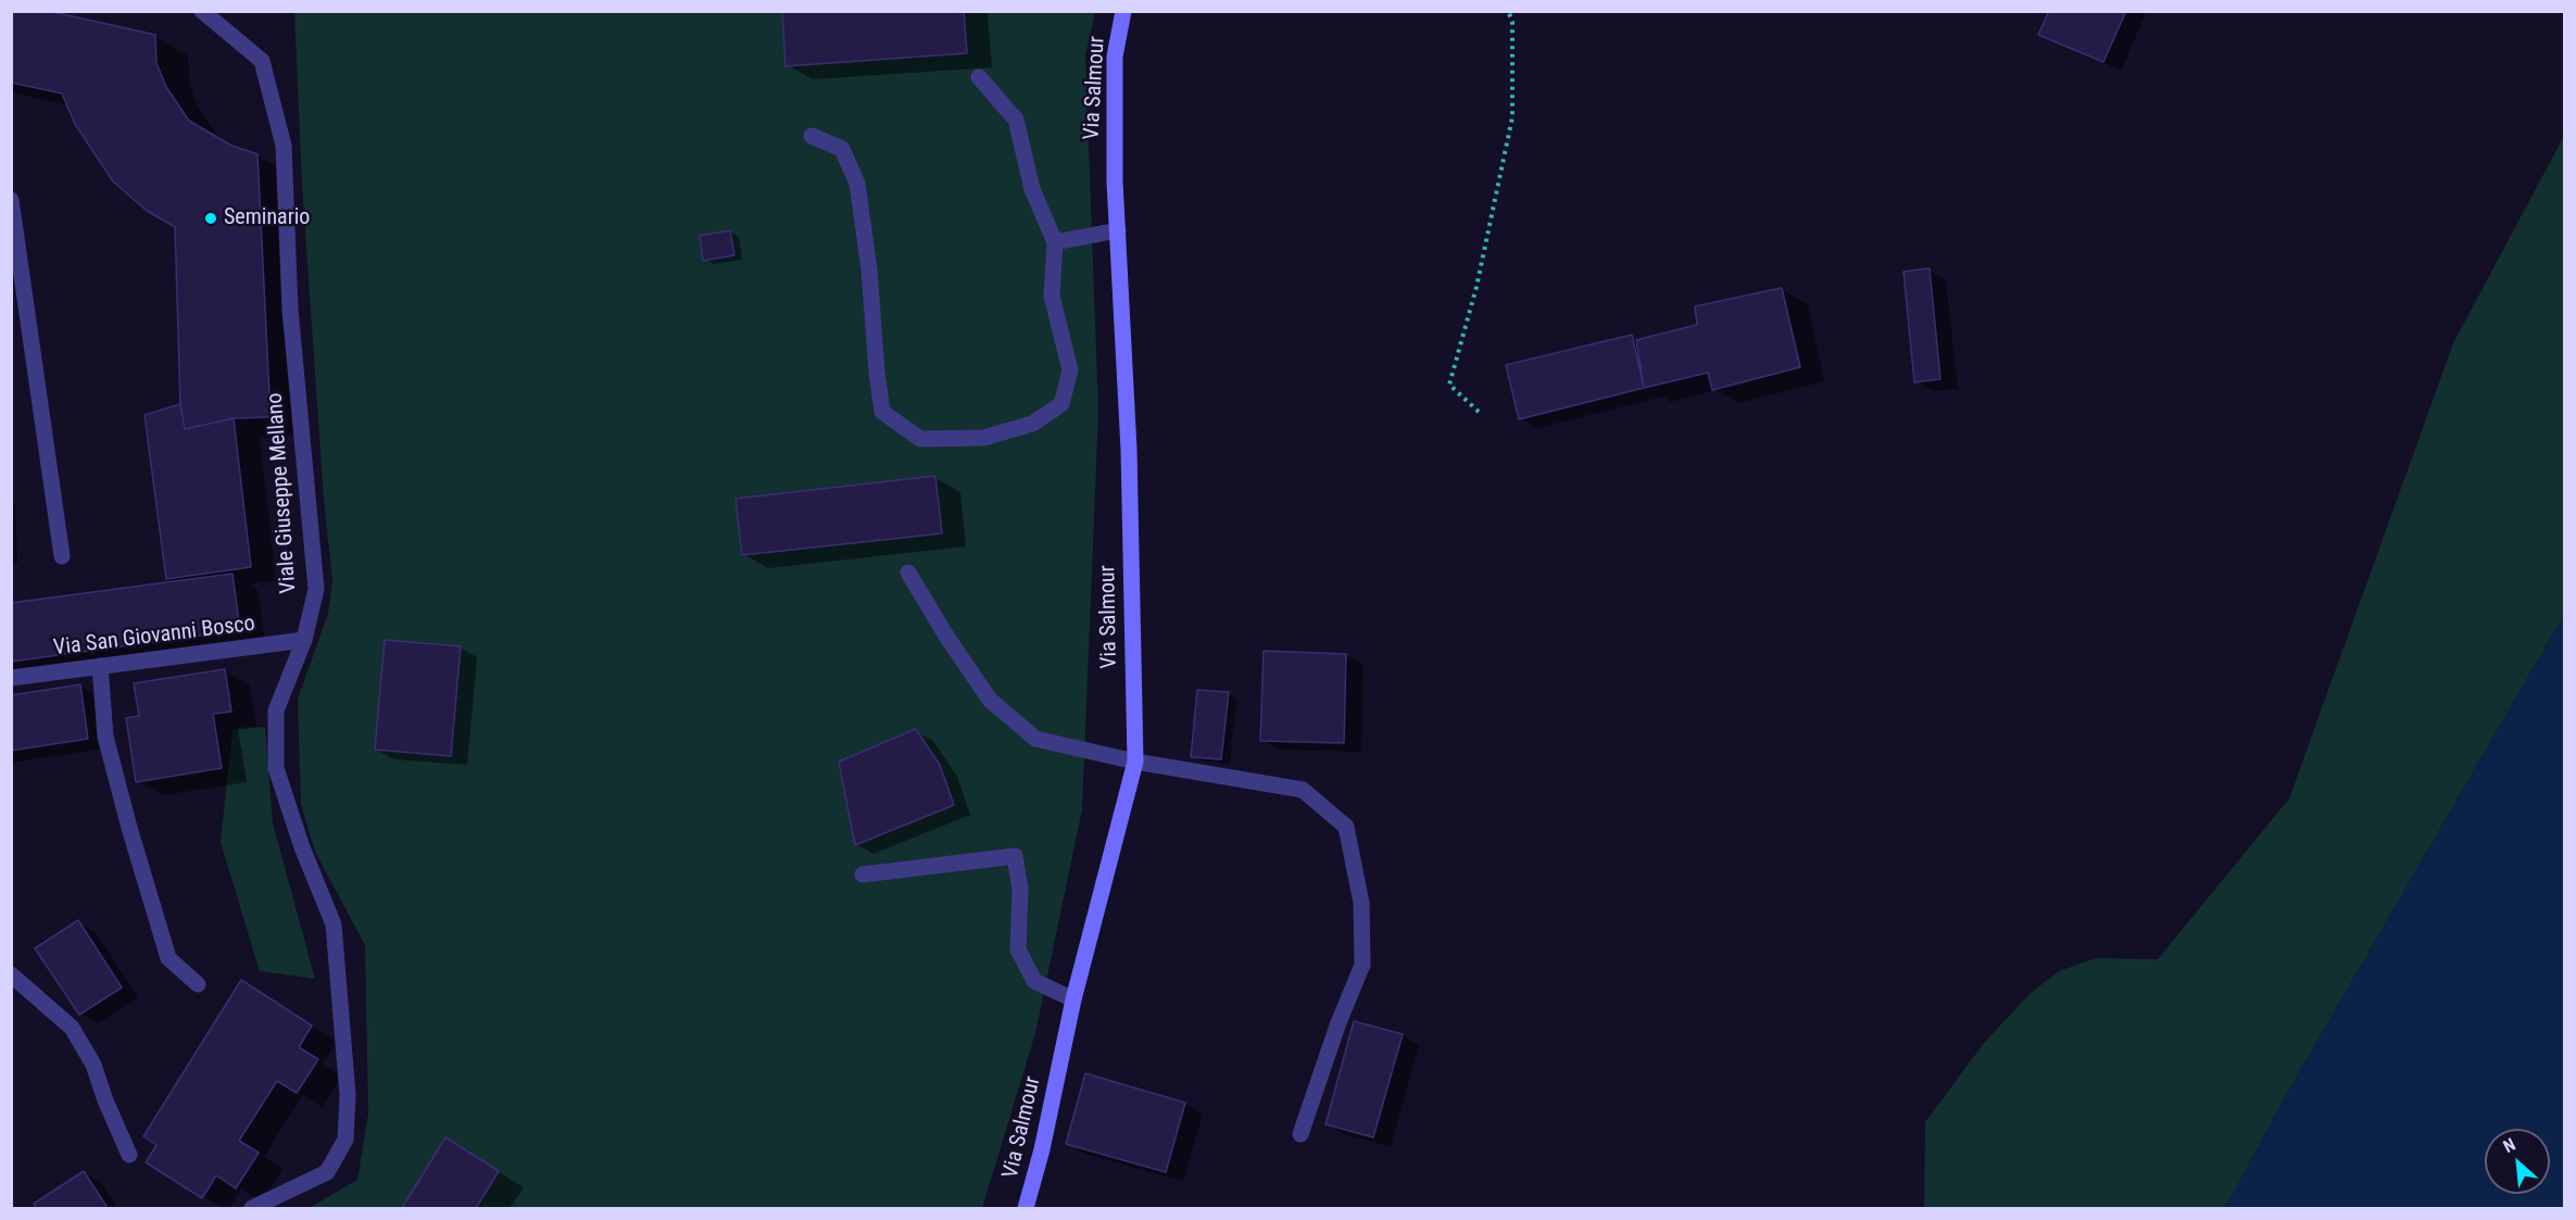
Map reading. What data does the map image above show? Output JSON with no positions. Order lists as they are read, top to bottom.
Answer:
{
  "streets": {
    "main road": ["Via Salmour"],
    "street": ["Viale Giuseppe Mellano", "Via San Giovanni Bosco"]
  },
  "crossings": [
    ["Viale Giuseppe Mellano", "Via San Giovanni Bosco"]
  ],
  "places": ["Seminario"],
  "north": "top left"
}
